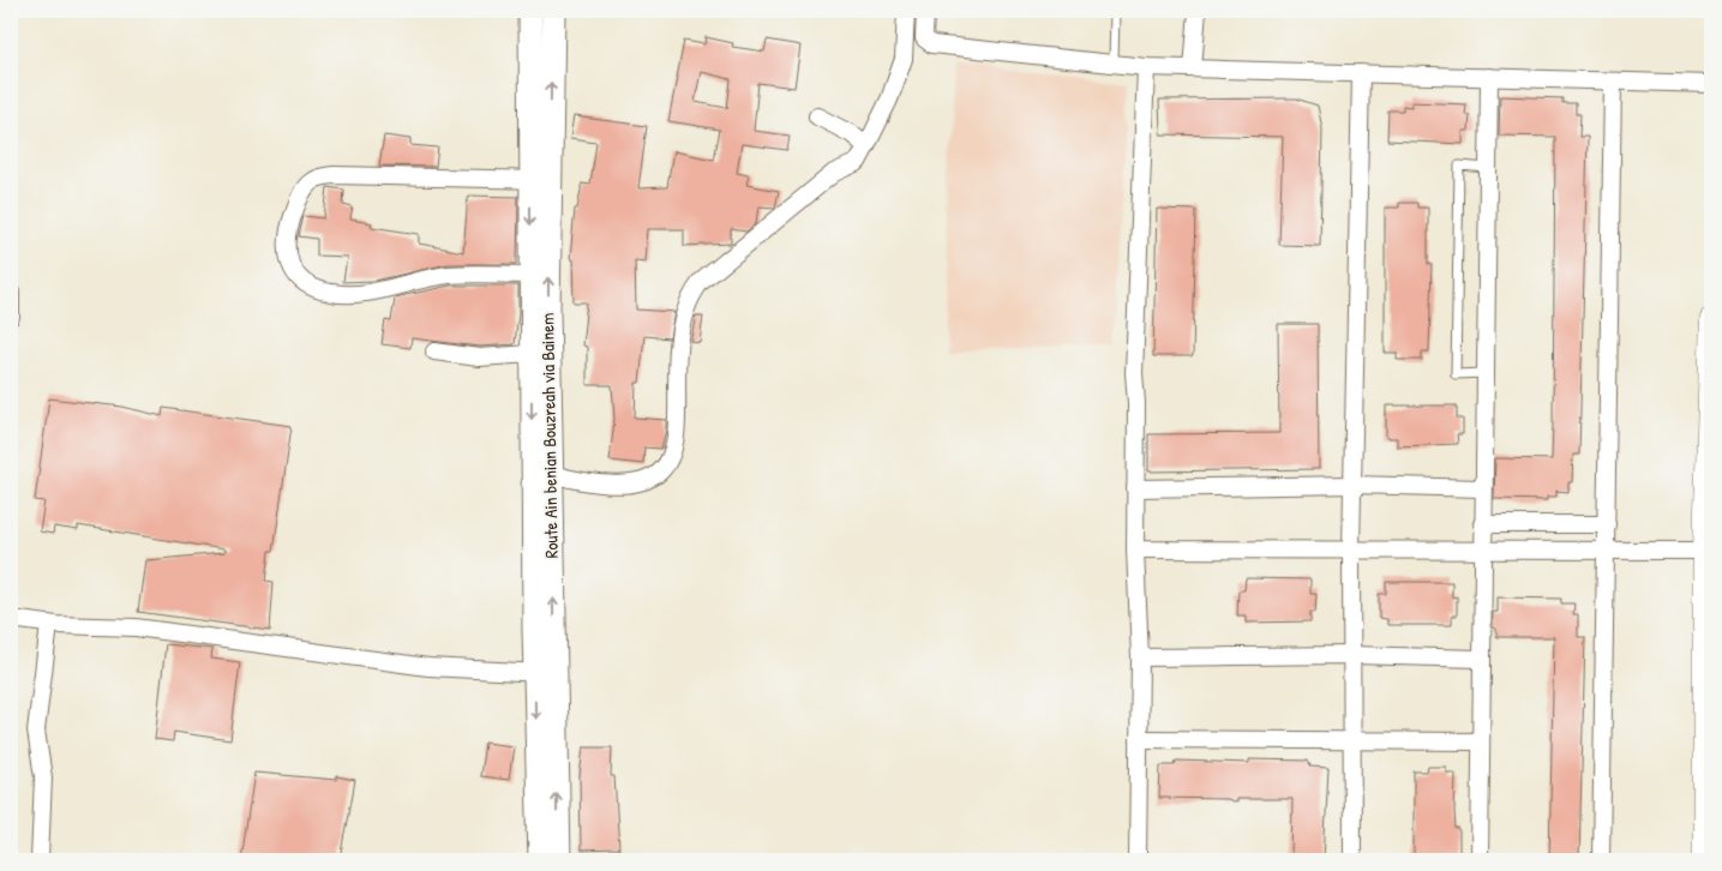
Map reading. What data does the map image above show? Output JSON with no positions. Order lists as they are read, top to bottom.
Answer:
{
  "streets": {
    "main road": ["Route Ain benian Bouzreah via Bainem"]
  }
}
